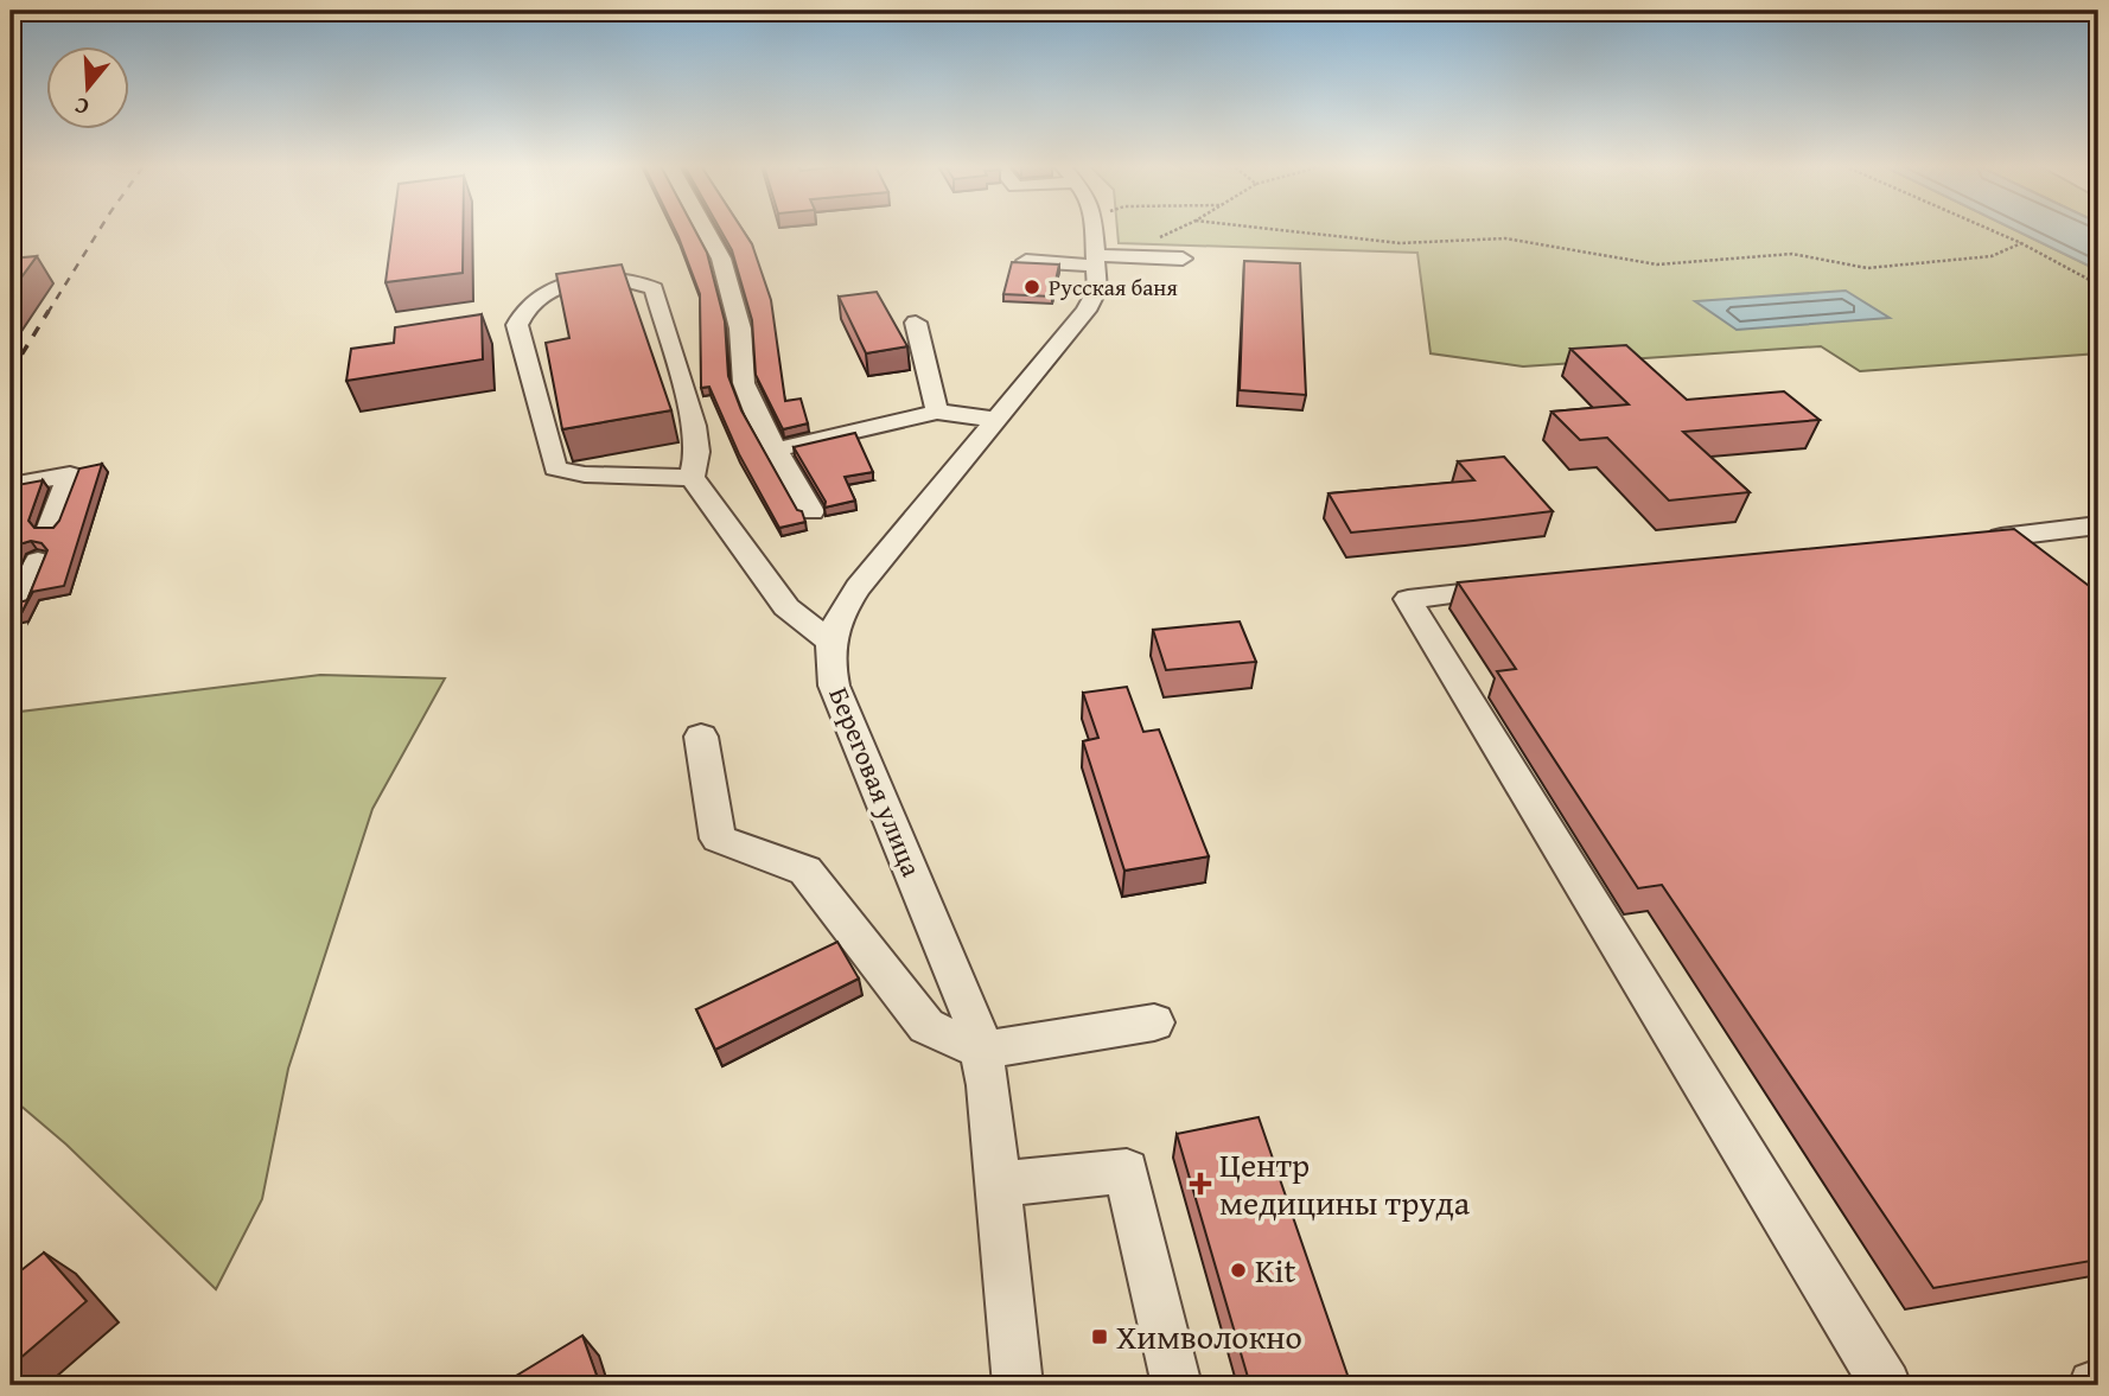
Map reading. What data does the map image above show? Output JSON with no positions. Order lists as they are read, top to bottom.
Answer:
{
  "streets": {
    "street": ["Береговая улица"]
  },
  "places": {
    "other": ["Русская баня", "Kit"],
    "health": ["Центр медицины труда"],
    "transit": ["Химволокно"]
  },
  "north": "bottom"
}
